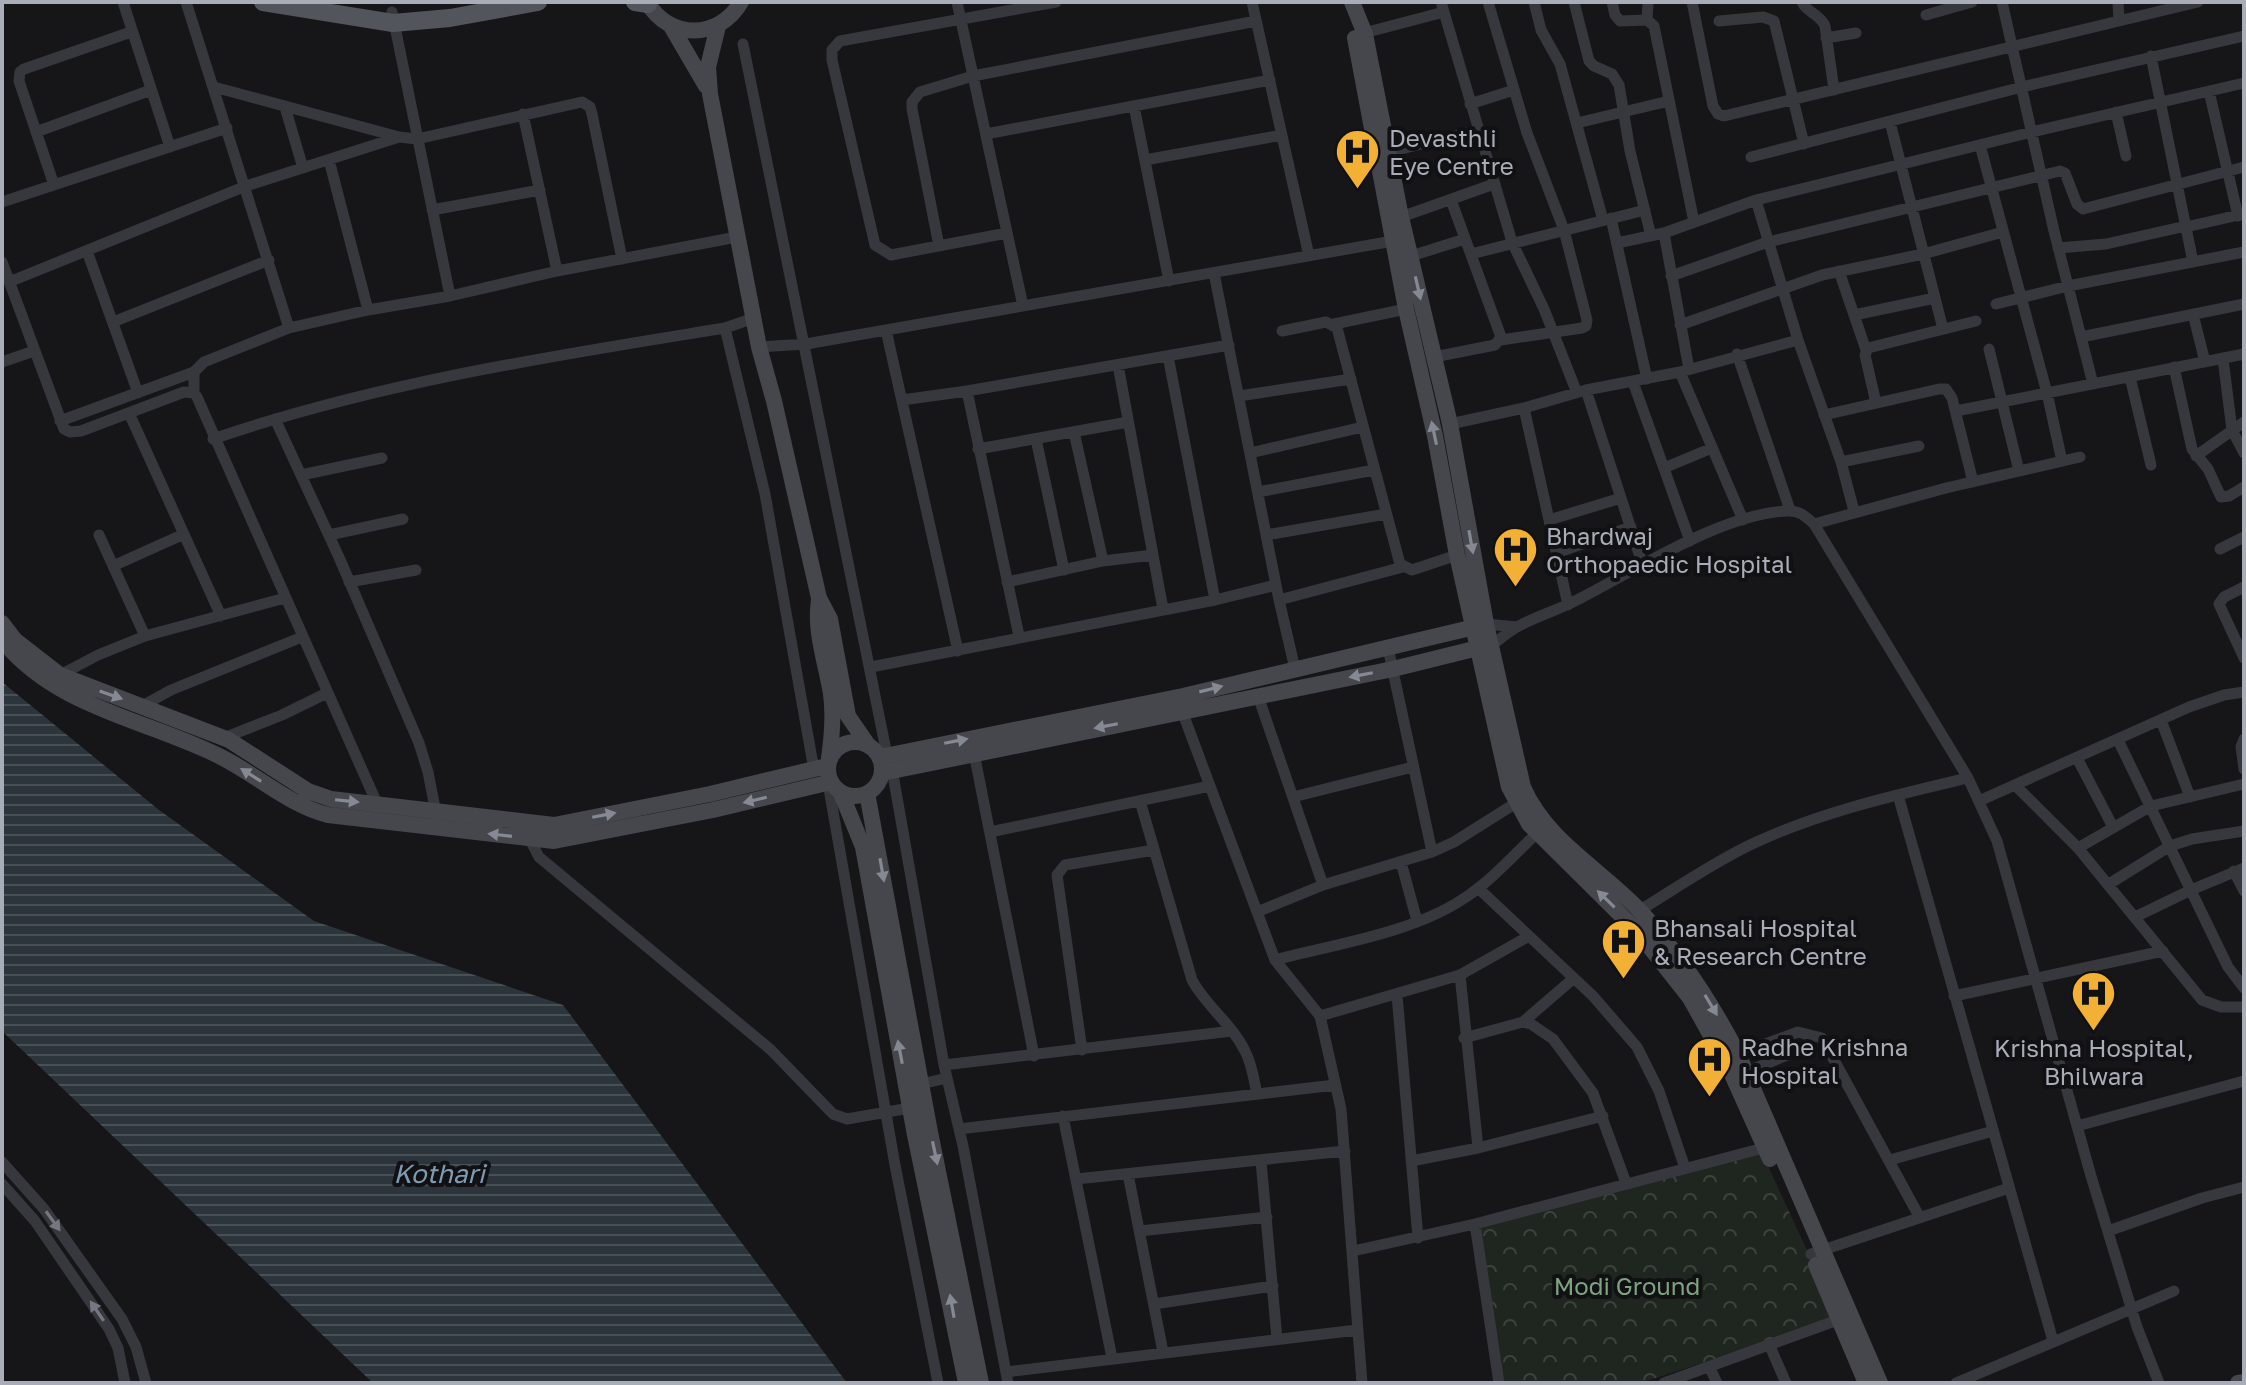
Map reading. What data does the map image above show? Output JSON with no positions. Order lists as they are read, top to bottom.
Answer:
{
  "water": ["Kothari"],
  "parks": ["Modi Ground"],
  "places": {
    "hospital": [
      "Devasthli Eye Centre",
      "Bhardwaj Orthopaedic Hospital",
      "Bhansali Hospital & Research Centre",
      "Krishna Hospital, Bhilwara",
      "Radhe Krishna Hospital"
    ]
  }
}
